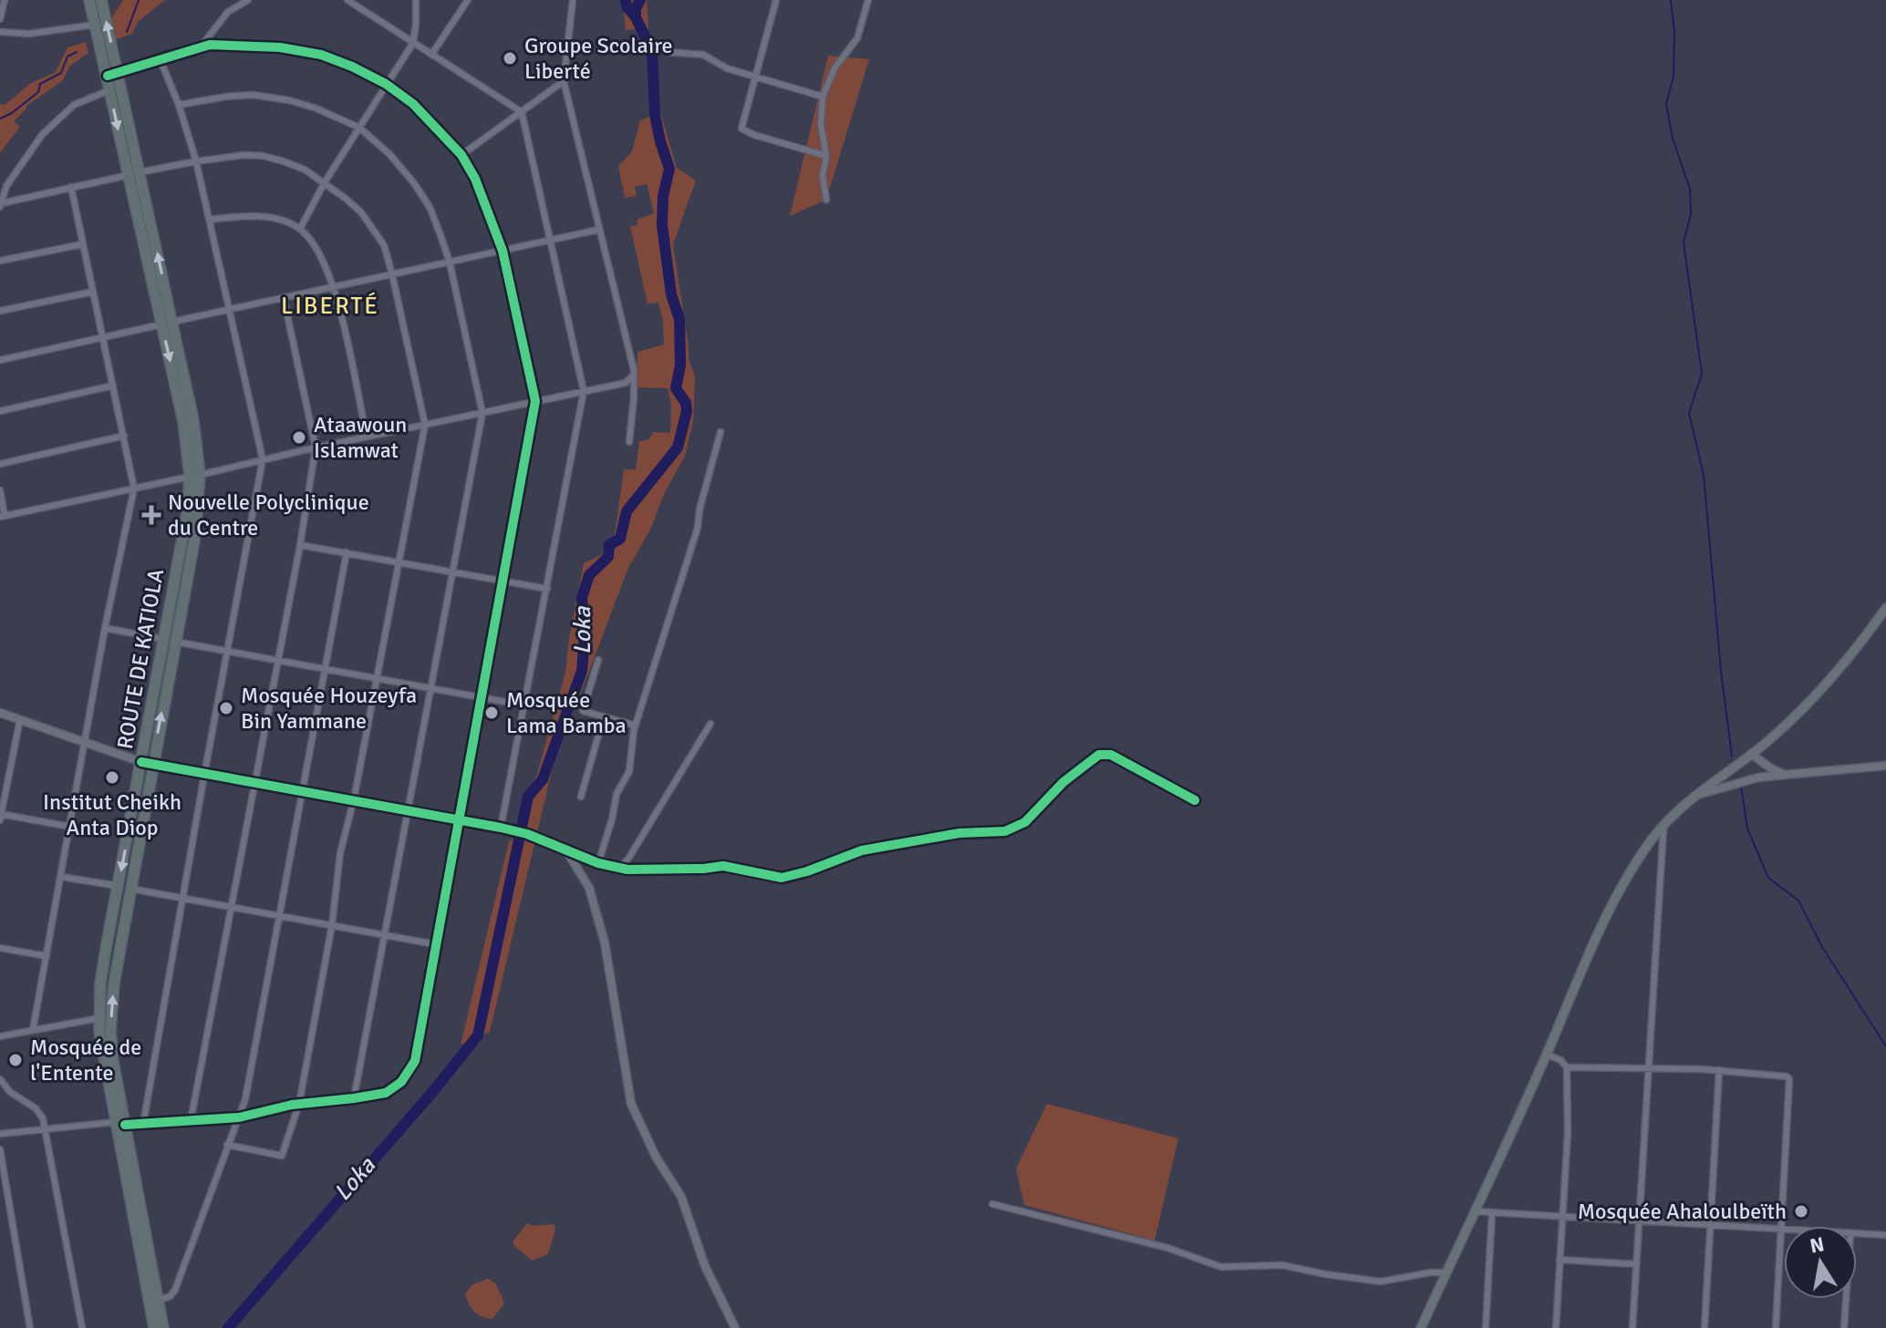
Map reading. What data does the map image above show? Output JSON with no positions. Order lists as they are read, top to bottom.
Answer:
{
  "streets": {
    "highway": ["ROUTE DE KATIOLA"]
  },
  "districts": ["LIBERTÉ"],
  "water": ["Loka"],
  "places": {
    "other": [
      "Groupe Scolaire Liberté",
      "Ataawoun Islamwat",
      "Mosquée Houzeyfa Bin Yammane",
      "Mosquée Lama Bamba",
      "Institut Cheikh Anta Diop",
      "Mosquée de l'Entente",
      "Mosquée Ahaloulbeïth"
    ],
    "health": ["Nouvelle Polyclinique du Centre"]
  },
  "north": "top"
}
